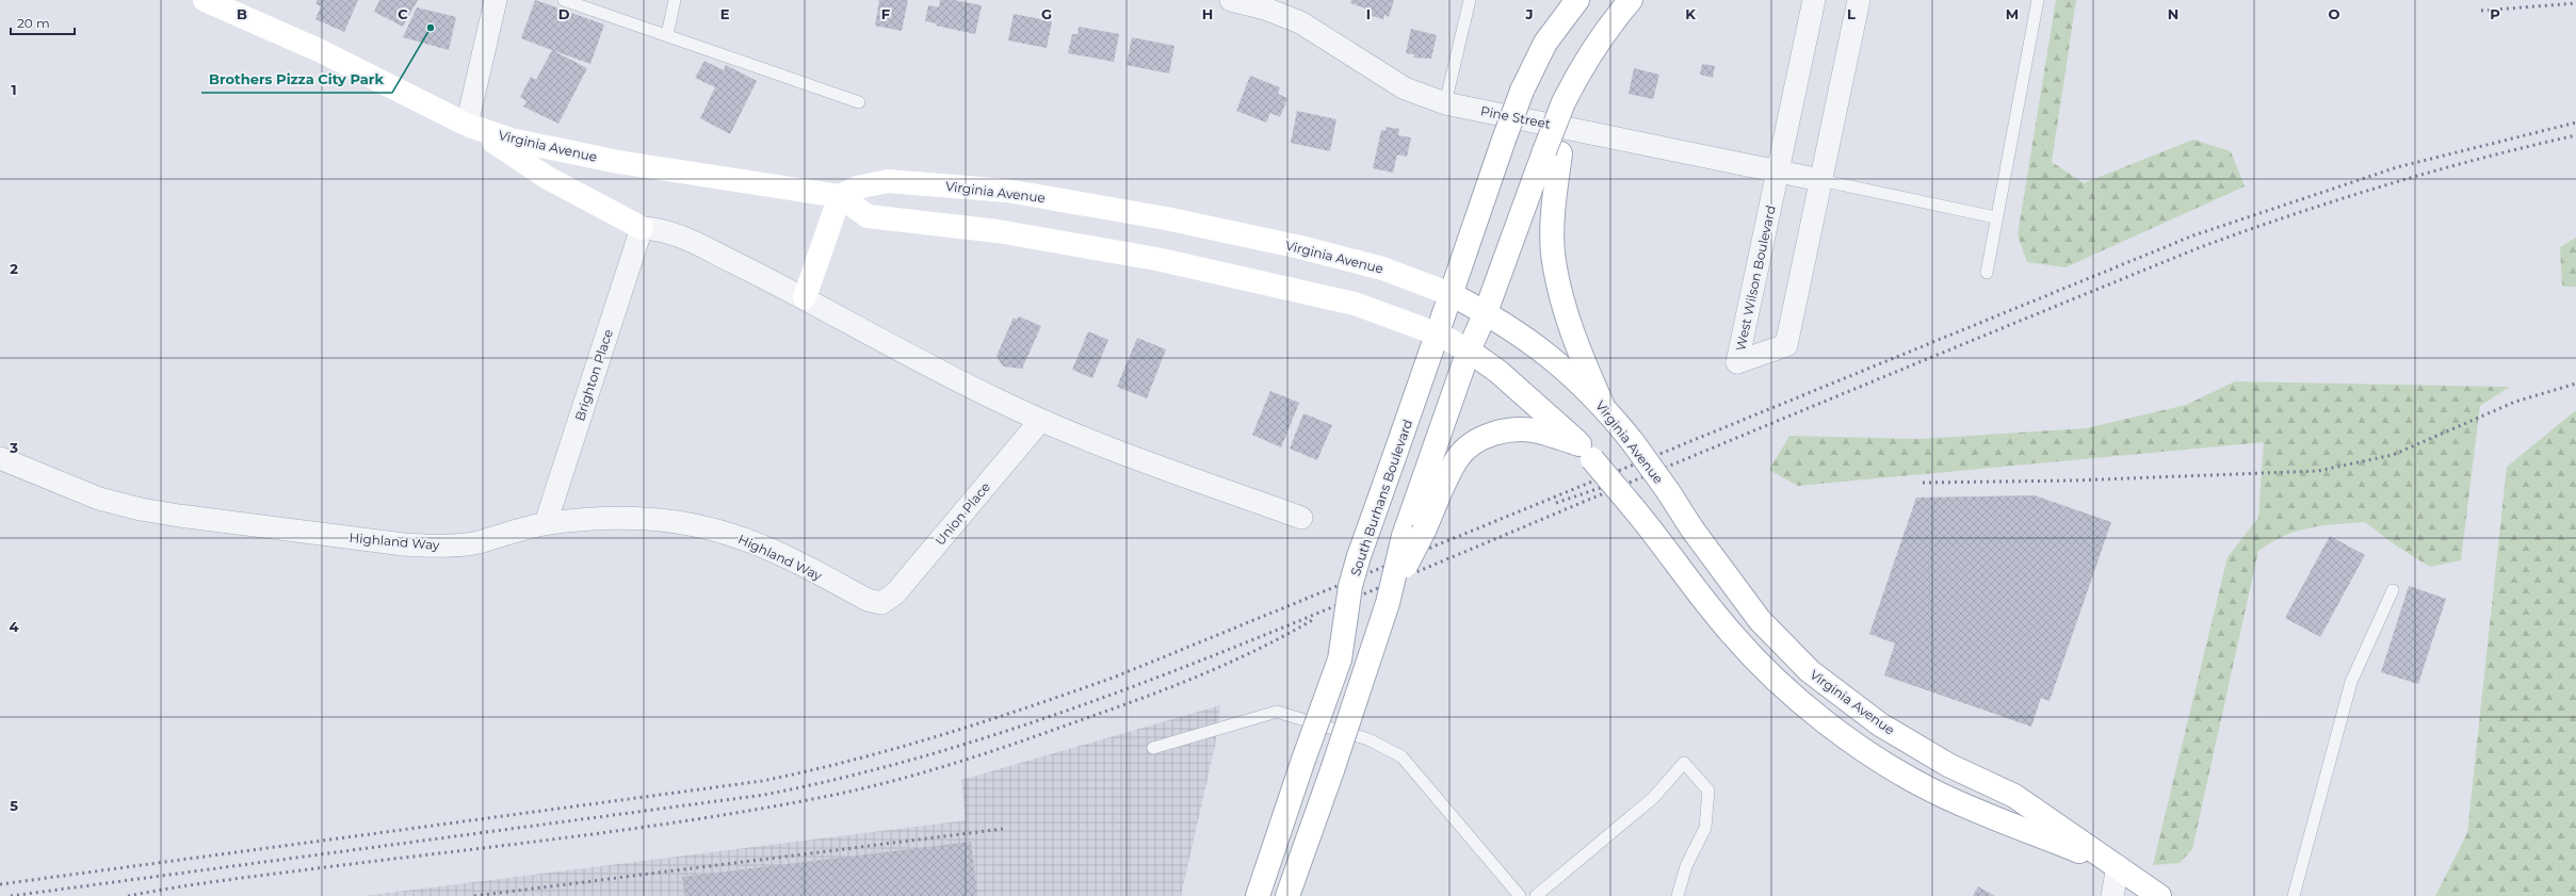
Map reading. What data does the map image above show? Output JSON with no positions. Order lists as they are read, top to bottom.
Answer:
{
  "streets": {
    "main road": ["Virginia Avenue", "South Burhans Boulevard"],
    "street": [
      "Pine Street",
      "West Wilson Boulevard",
      "Brighton Place",
      "Union Place",
      "Highland Way"
    ]
  },
  "crossings": [
    ["Pine Street", "West Wilson Boulevard"],
    ["Virginia Avenue", "South Burhans Boulevard"],
    ["Brighton Place", "Highland Way"],
    ["Union Place", "Highland Way"]
  ],
  "places": ["Brothers Pizza City Park"],
  "scale_bar": "20 m",
  "grid": {
    "columns": [
      "B",
      "C",
      "D",
      "E",
      "F",
      "G",
      "H",
      "I",
      "J",
      "K",
      "L",
      "M",
      "N",
      "O",
      "P"
    ],
    "rows": [
      "1",
      "2",
      "3",
      "4",
      "5"
    ]
  }
}
